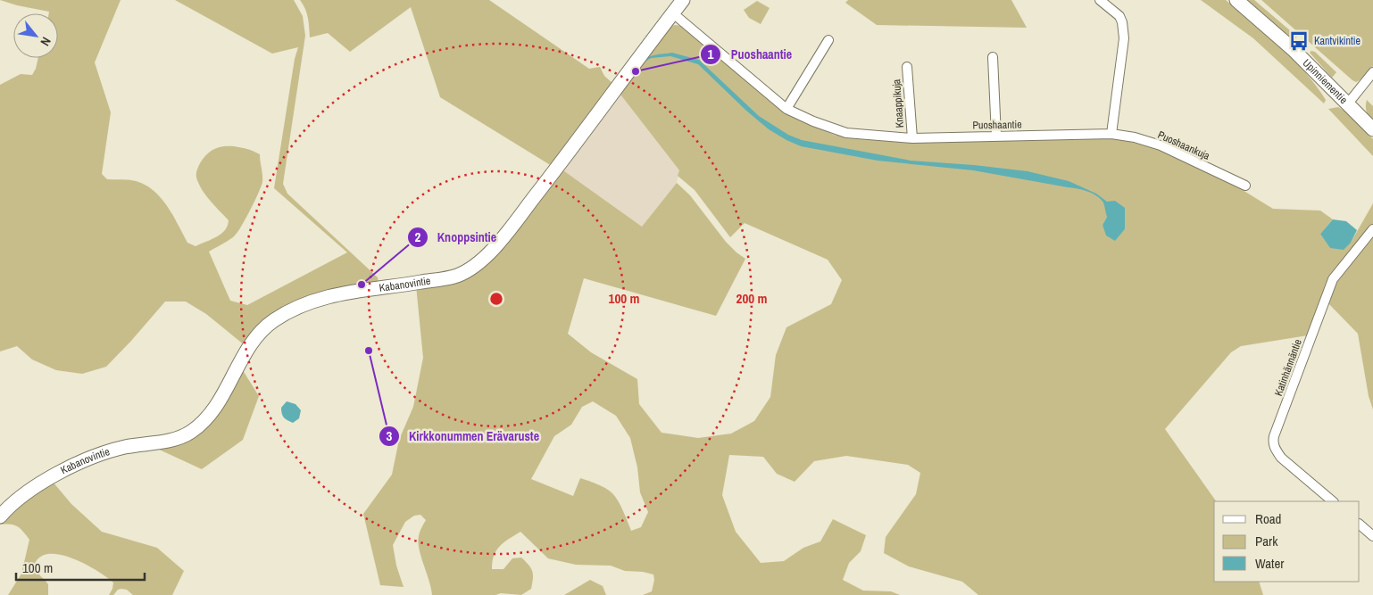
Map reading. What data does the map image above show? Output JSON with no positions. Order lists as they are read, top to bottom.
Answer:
{
  "streets": {
    "street": [
      "Upinniementie",
      "Knaappikuja",
      "Puoshaantie",
      "Puoshaankuja",
      "Kabanovintie",
      "Katinhännäntie"
    ]
  },
  "crossings": [
    ["Knaappikuja", "Puoshaantie"],
    ["Puoshaantie", "Puoshaankuja"],
    ["Puoshaantie", "Kabanovintie"]
  ],
  "places": {
    "bus stop": ["Kantvikintie"],
    "other": ["Puoshaantie", "Knoppsintie", "Kirkkonummen Erävaruste"]
  },
  "legend": ["Road", "Park", "Water"],
  "scale_bar": "100 m",
  "north": "bottom right",
  "rings": ["100 m", "200 m"]
}
